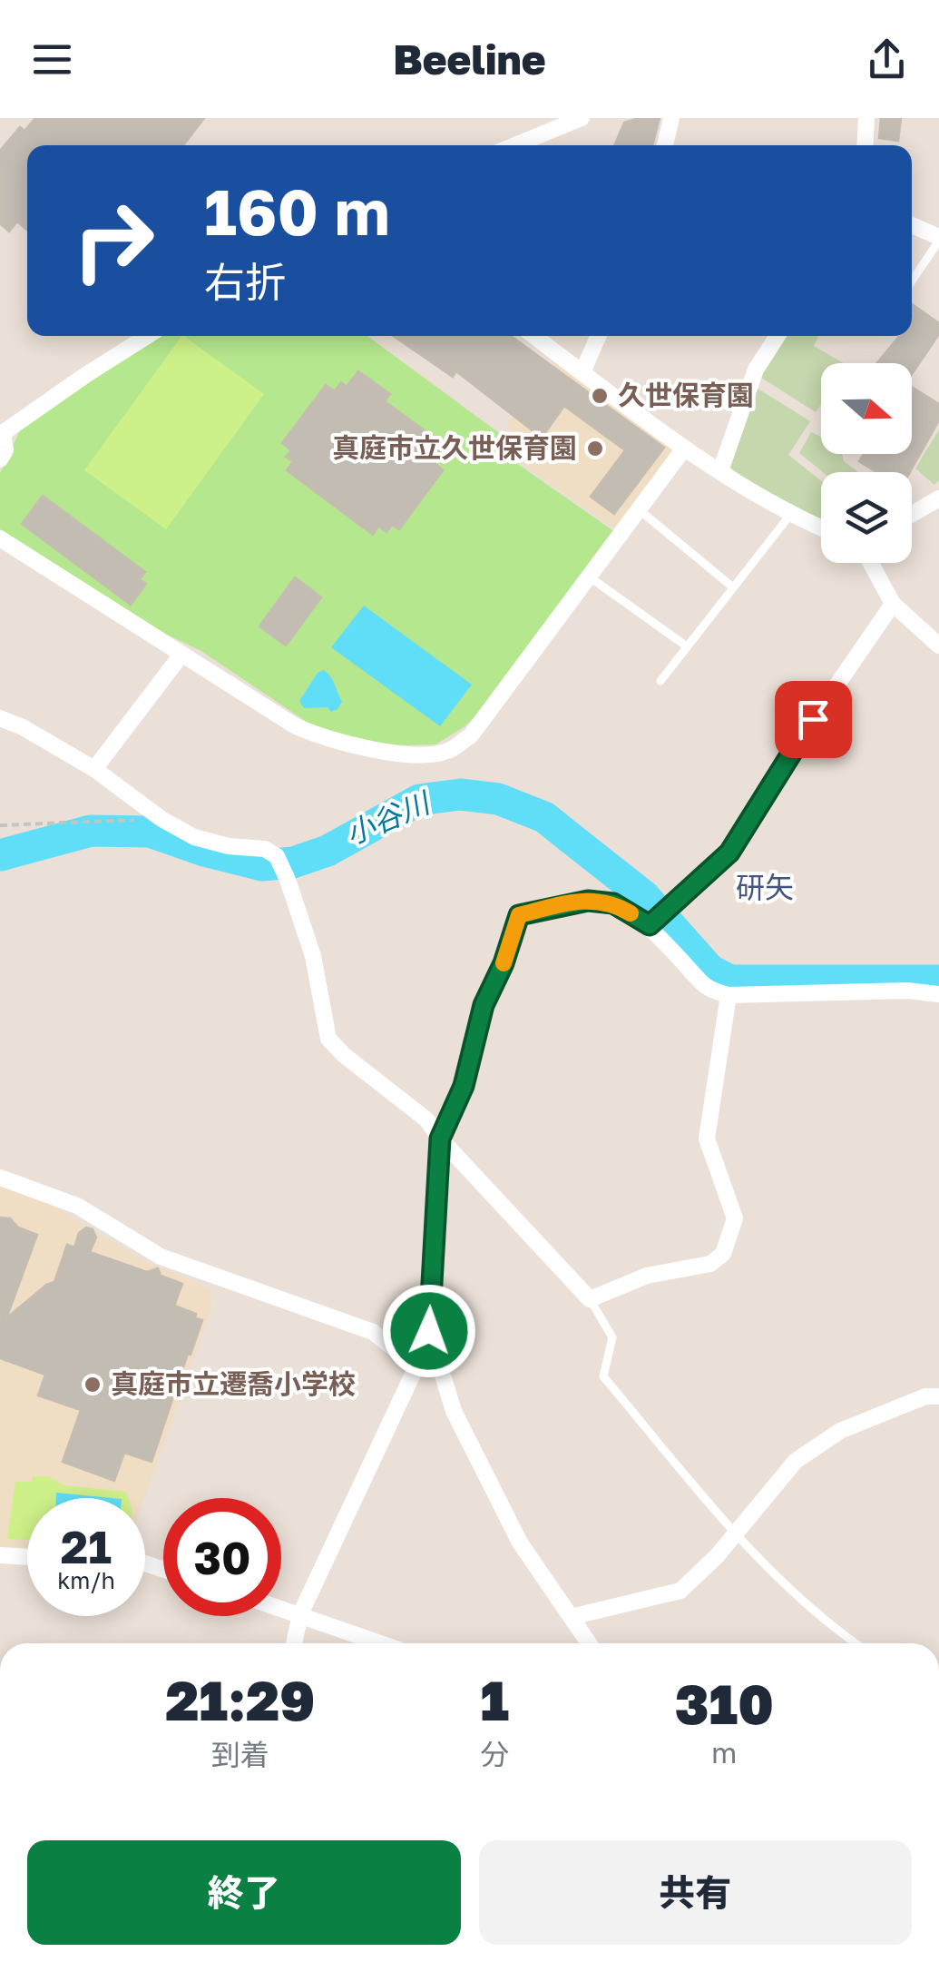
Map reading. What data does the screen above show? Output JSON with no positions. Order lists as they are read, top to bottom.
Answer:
{
  "districts": ["研矢"],
  "water": ["小谷川"],
  "places": ["久世保育園", "真庭市立久世保育園", "真庭市立遷喬小学校"],
  "north": "right",
  "page": {
    "header": "Beeline",
    "turn": ["160 m", "右折"],
    "speed": "21 km/h",
    "limit": "30",
    "eta": [
      "21:29",
      "到着",
      "1",
      "分",
      "310",
      "m"
    ],
    "buttons": ["終了", "共有"]
  }
}
